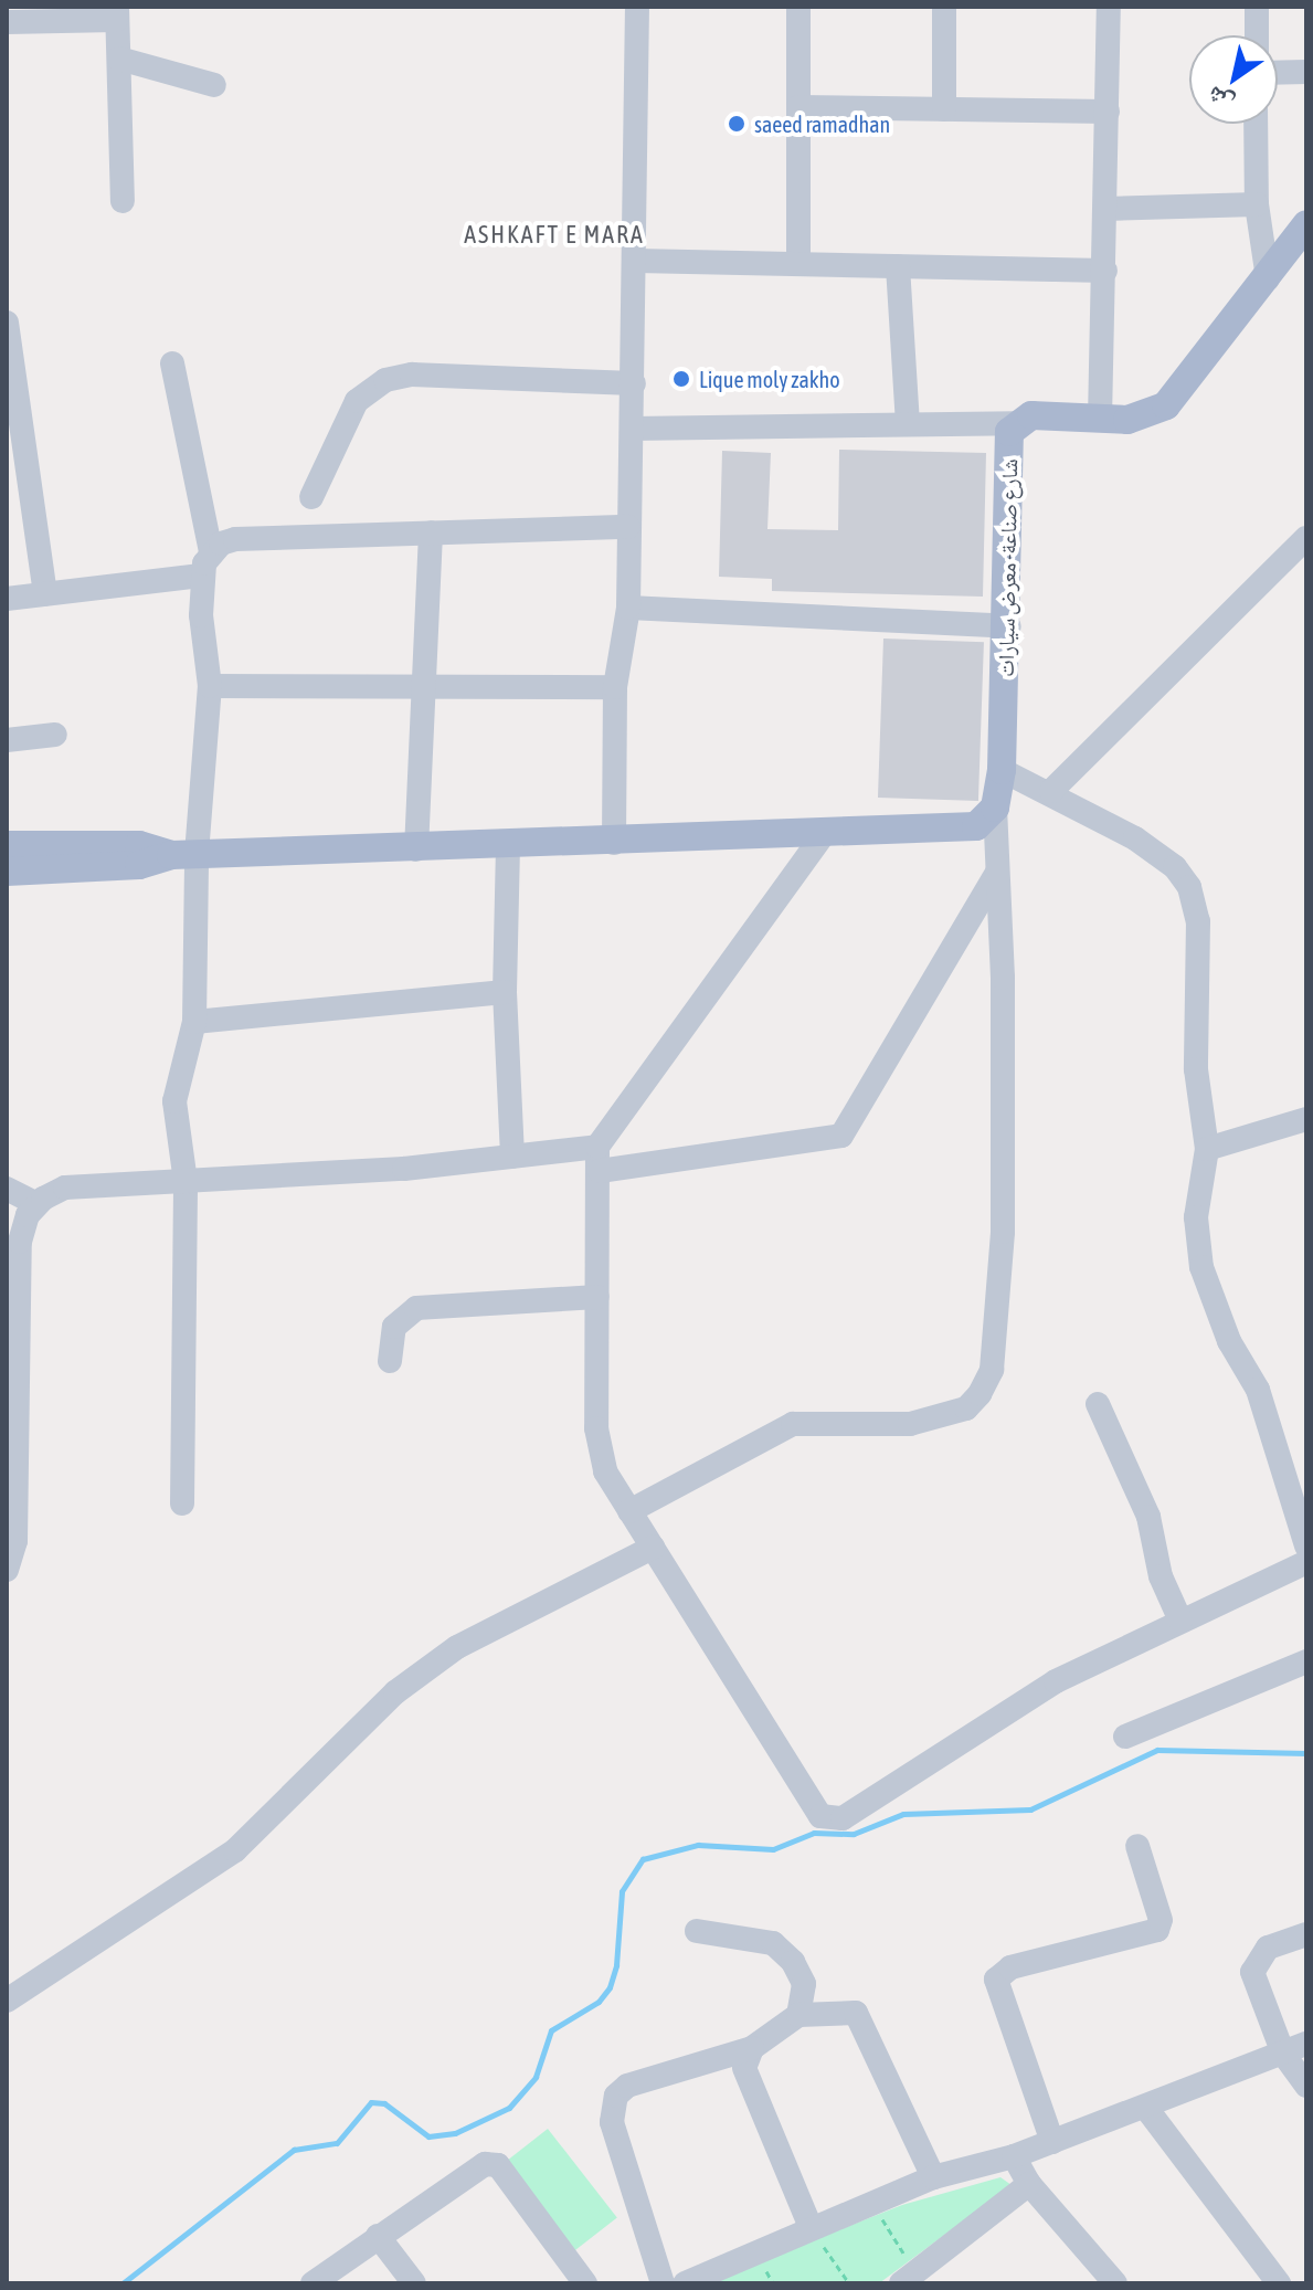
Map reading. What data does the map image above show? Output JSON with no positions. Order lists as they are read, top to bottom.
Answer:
{
  "streets": {
    "main road": ["شارع صناعة- معرض سيارات"]
  },
  "districts": ["ASHKAFT E MARA"],
  "places": ["saeed ramadhan", "Lique moly zakho"],
  "north": "bottom left"
}
